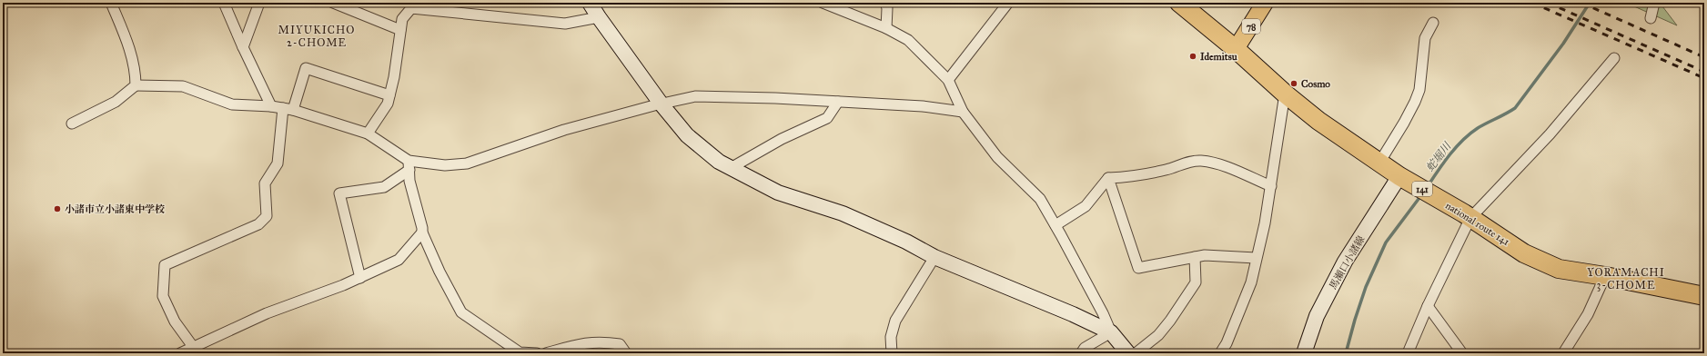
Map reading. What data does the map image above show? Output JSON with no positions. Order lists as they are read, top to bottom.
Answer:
{
  "streets": {
    "highway": ["141", "national route 141"],
    "main road": ["78"],
    "street": ["馬瀬口小諸線"]
  },
  "crossings": [
    ["78", "national route 141"],
    ["national route 141", "馬瀬口小諸線"]
  ],
  "districts": ["MIYUKICHO 2-CHOME", "YORAMACHI 3-CHOME"],
  "water": ["蛇堀川"],
  "places": ["Idemitsu", "Cosmo", "小諸市立小諸東中学校"]
}
